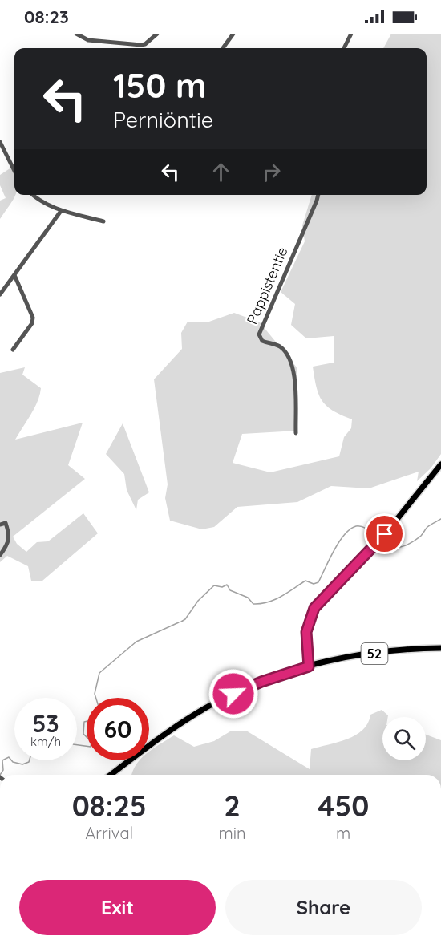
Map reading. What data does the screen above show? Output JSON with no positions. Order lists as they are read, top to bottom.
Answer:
{
  "streets": {
    "main road": ["52"],
    "street": ["Pappistentie"]
  },
  "page": {
    "status": "08:23",
    "turn": ["150 m", "Perniöntie"],
    "speed": "53 km/h",
    "limit": "60",
    "eta": [
      "08:25",
      "Arrival",
      "2",
      "min",
      "450",
      "m"
    ],
    "buttons": ["Exit", "Share"]
  }
}
